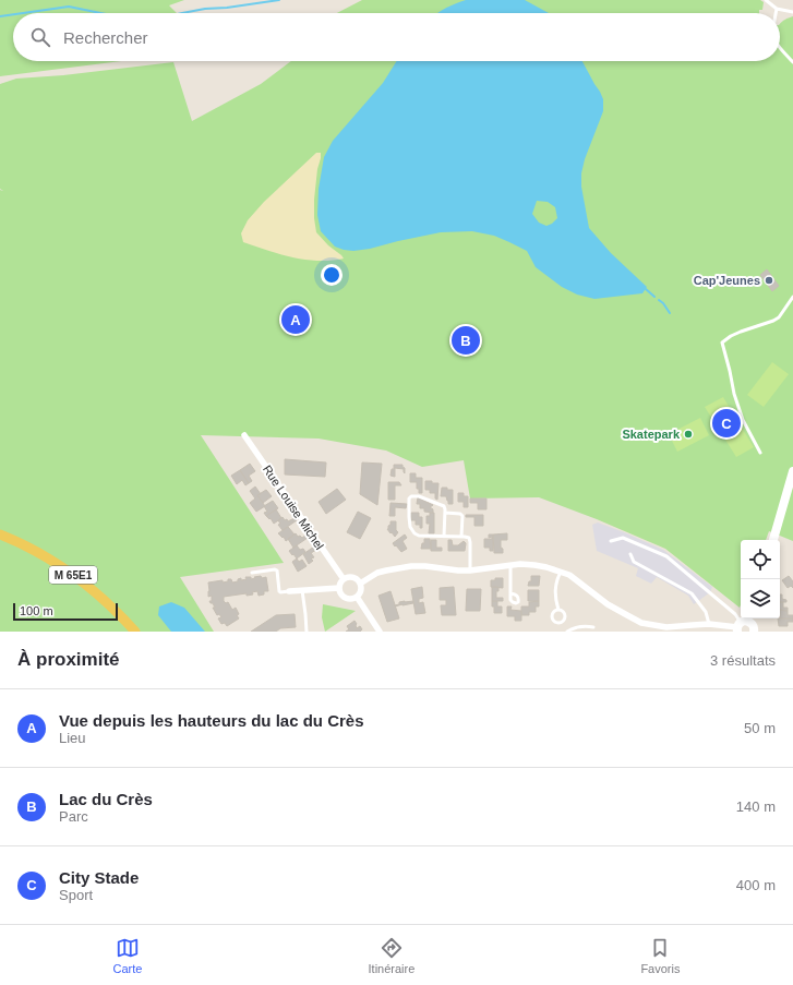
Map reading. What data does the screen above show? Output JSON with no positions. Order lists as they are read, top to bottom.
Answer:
{
  "streets": {
    "main road": ["M 65E1"],
    "street": ["Rue Louise Michel"]
  },
  "places": ["Cap'Jeunes", "Skatepark"],
  "scale_bar": "100 m",
  "page": {
    "search": "Rechercher",
    "pins": ["A", "B", "C"],
    "scale": "100 m",
    "heading": ["À proximité", "3 résultats"],
    "list": [
      {
        "mark": "A",
        "name": "Vue depuis les hauteurs du lac du Crès",
        "note": "Lieu",
        "value": "50 m"
      },
      {
        "mark": "B",
        "name": "Lac du Crès",
        "note": "Parc",
        "value": "140 m"
      },
      {
        "mark": "C",
        "name": "City Stade",
        "note": "Sport",
        "value": "400 m"
      }
    ],
    "nav": ["Carte", "Itinéraire", "Favoris"]
  }
}
